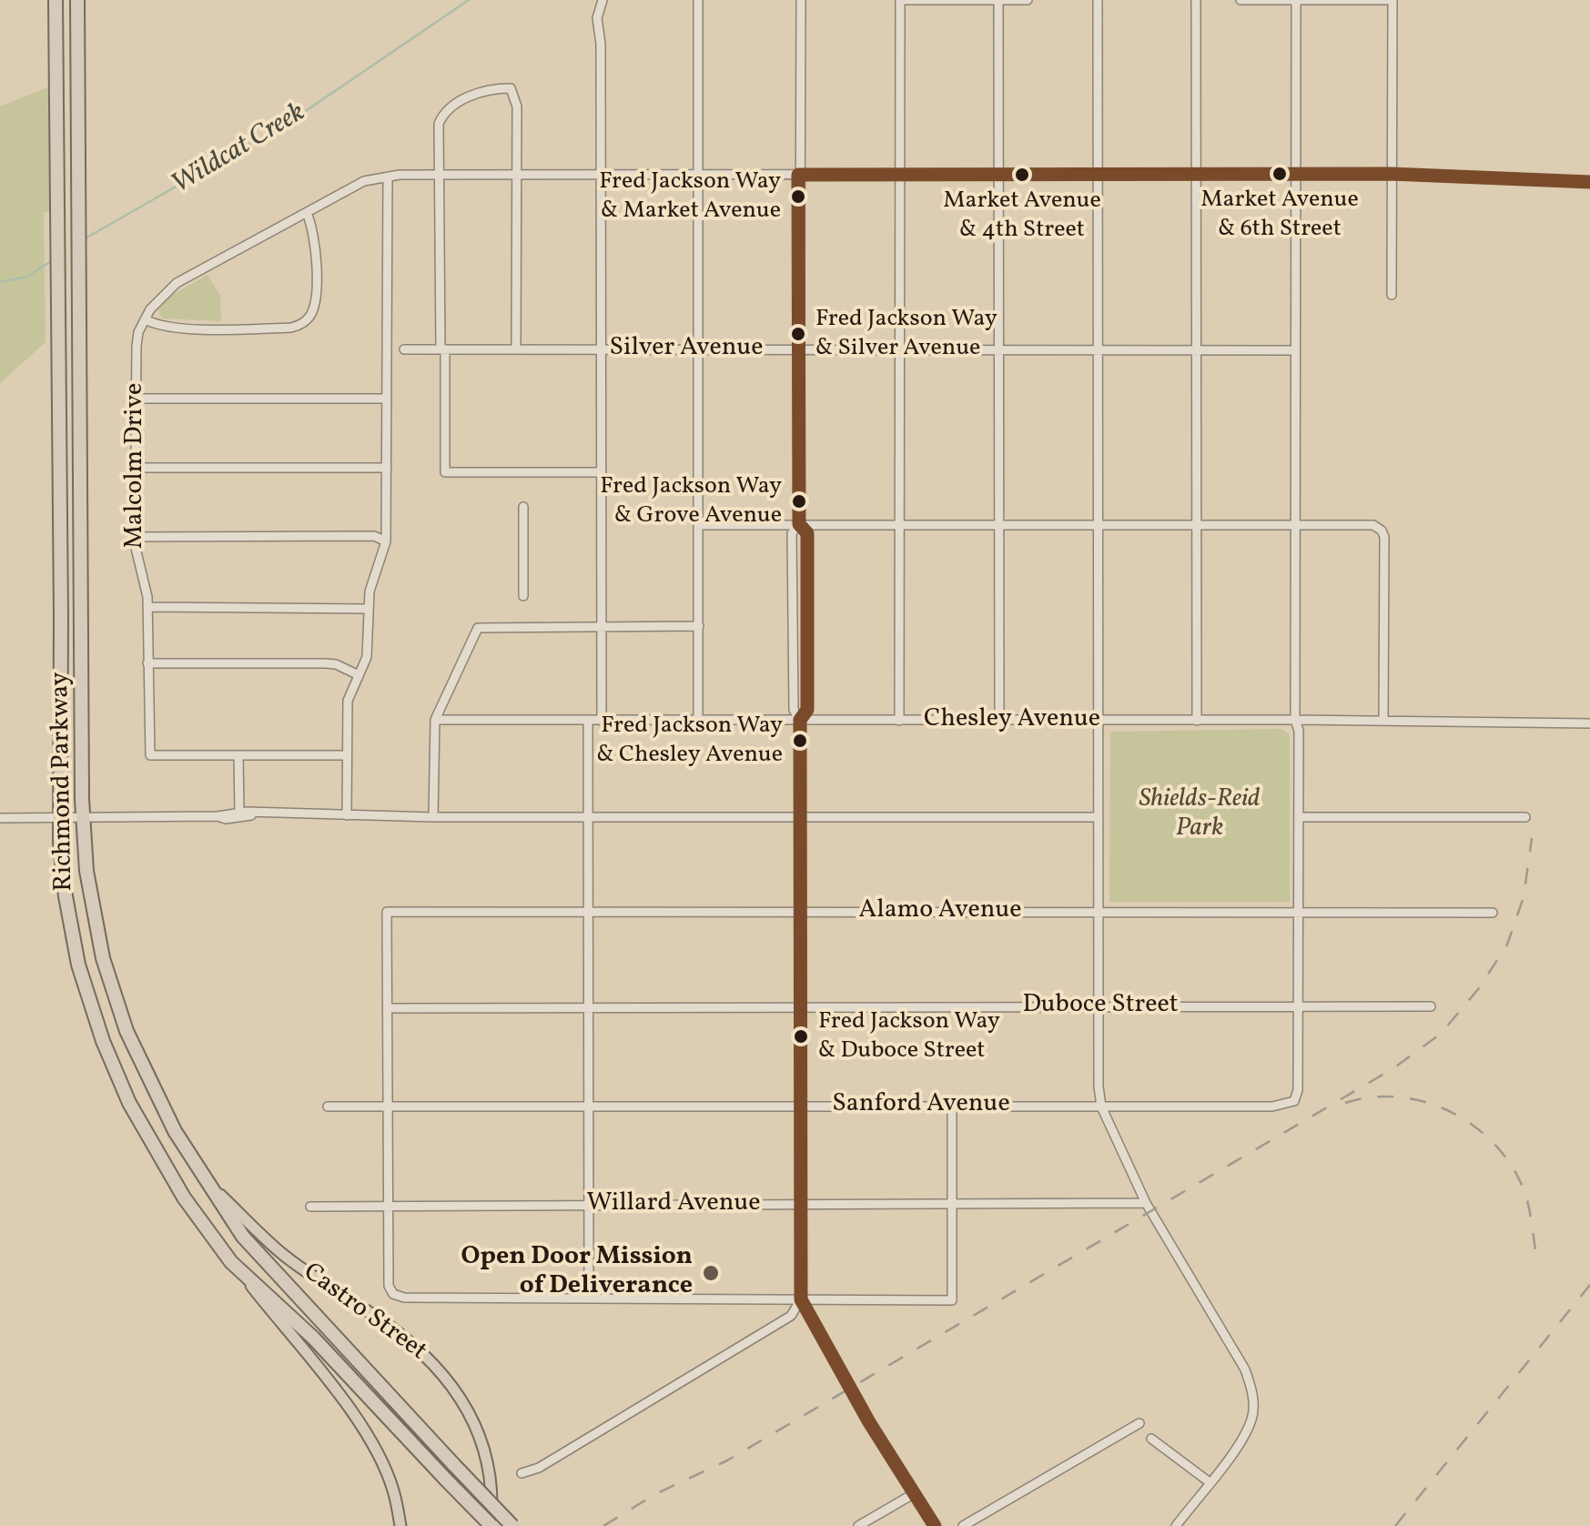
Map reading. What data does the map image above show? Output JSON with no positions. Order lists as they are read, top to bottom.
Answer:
{
  "streets": {
    "highway": ["Richmond Parkway"],
    "main road": ["Castro Street"],
    "street": [
      "Silver Avenue",
      "Malcolm Drive",
      "Chesley Avenue",
      "Alamo Avenue",
      "Duboce Street",
      "Sanford Avenue",
      "Willard Avenue"
    ]
  },
  "crossings": [
    ["Richmond Parkway", "Castro Street"],
    ["Alamo Avenue", "Duboce Street"],
    ["Duboce Street", "Sanford Avenue"]
  ],
  "water": ["Wildcat Creek"],
  "parks": ["Shields-Reid Park"],
  "places": [
    "Market Avenue & 6th Street",
    "Market Avenue & 4th Street",
    "Fred Jackson Way & Market Avenue",
    "Fred Jackson Way & Silver Avenue",
    "Fred Jackson Way & Grove Avenue",
    "Fred Jackson Way & Chesley Avenue",
    "Fred Jackson Way & Duboce Street",
    "Open Door Mission of Deliverance"
  ]
}
